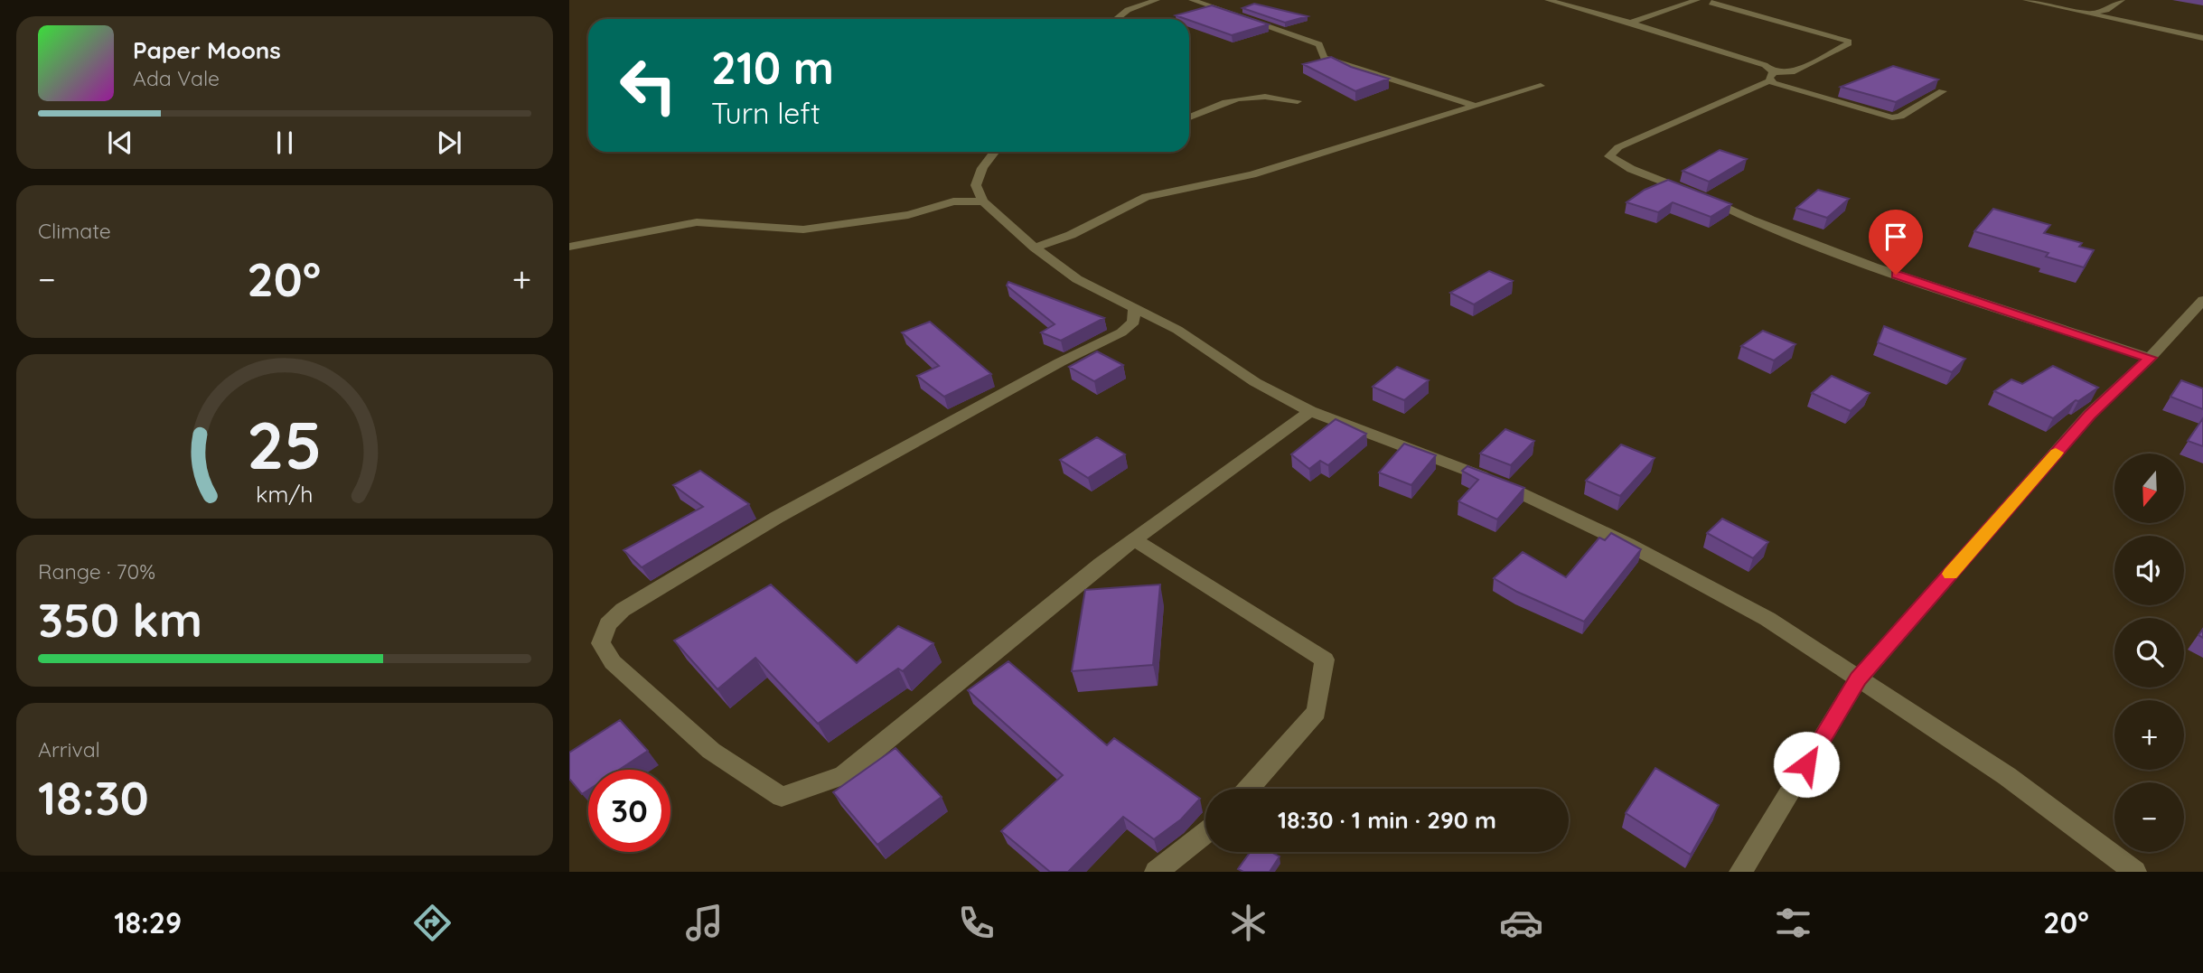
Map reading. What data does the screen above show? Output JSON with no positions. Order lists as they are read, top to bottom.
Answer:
{
  "north": "bottom",
  "page": {
    "turn": ["210 m", "Turn left"],
    "song": ["Paper Moons", "Ada Vale"],
    "tile": [
      "Climate",
      ["Range · 70%", "350 km"],
      ["Arrival", "18:30"]
    ],
    "heat": ["−", "20°", "+"],
    "map_buttons": ["+", "−"],
    "limit": "30",
    "trip": "18:30 · 1 min · 290 m",
    "tabs": ["18:29", "20°"],
    "gauge": ["25", "km/h"]
  }
}
